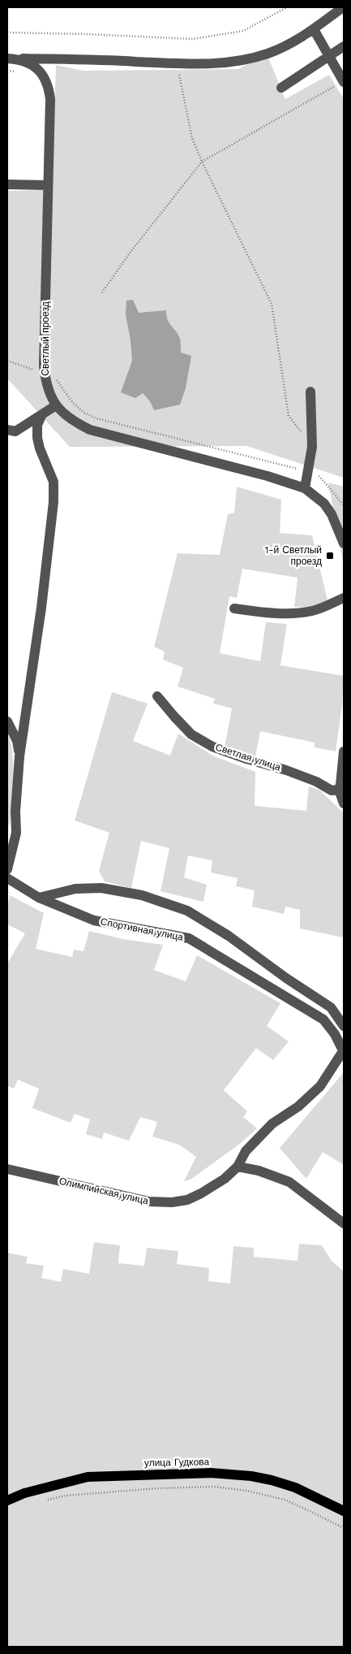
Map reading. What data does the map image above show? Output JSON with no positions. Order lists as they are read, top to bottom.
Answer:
{
  "streets": {
    "main road": ["улица Гудкова"],
    "street": [
      "Светлый проезд",
      "Светлая улица",
      "Спортивная улица",
      "Олимпийская улица"
    ]
  },
  "crossings": [
    ["Спортивная улица", "Олимпийская улица"]
  ],
  "places": {
    "transit": ["1-й Светлый проезд"]
  }
}
